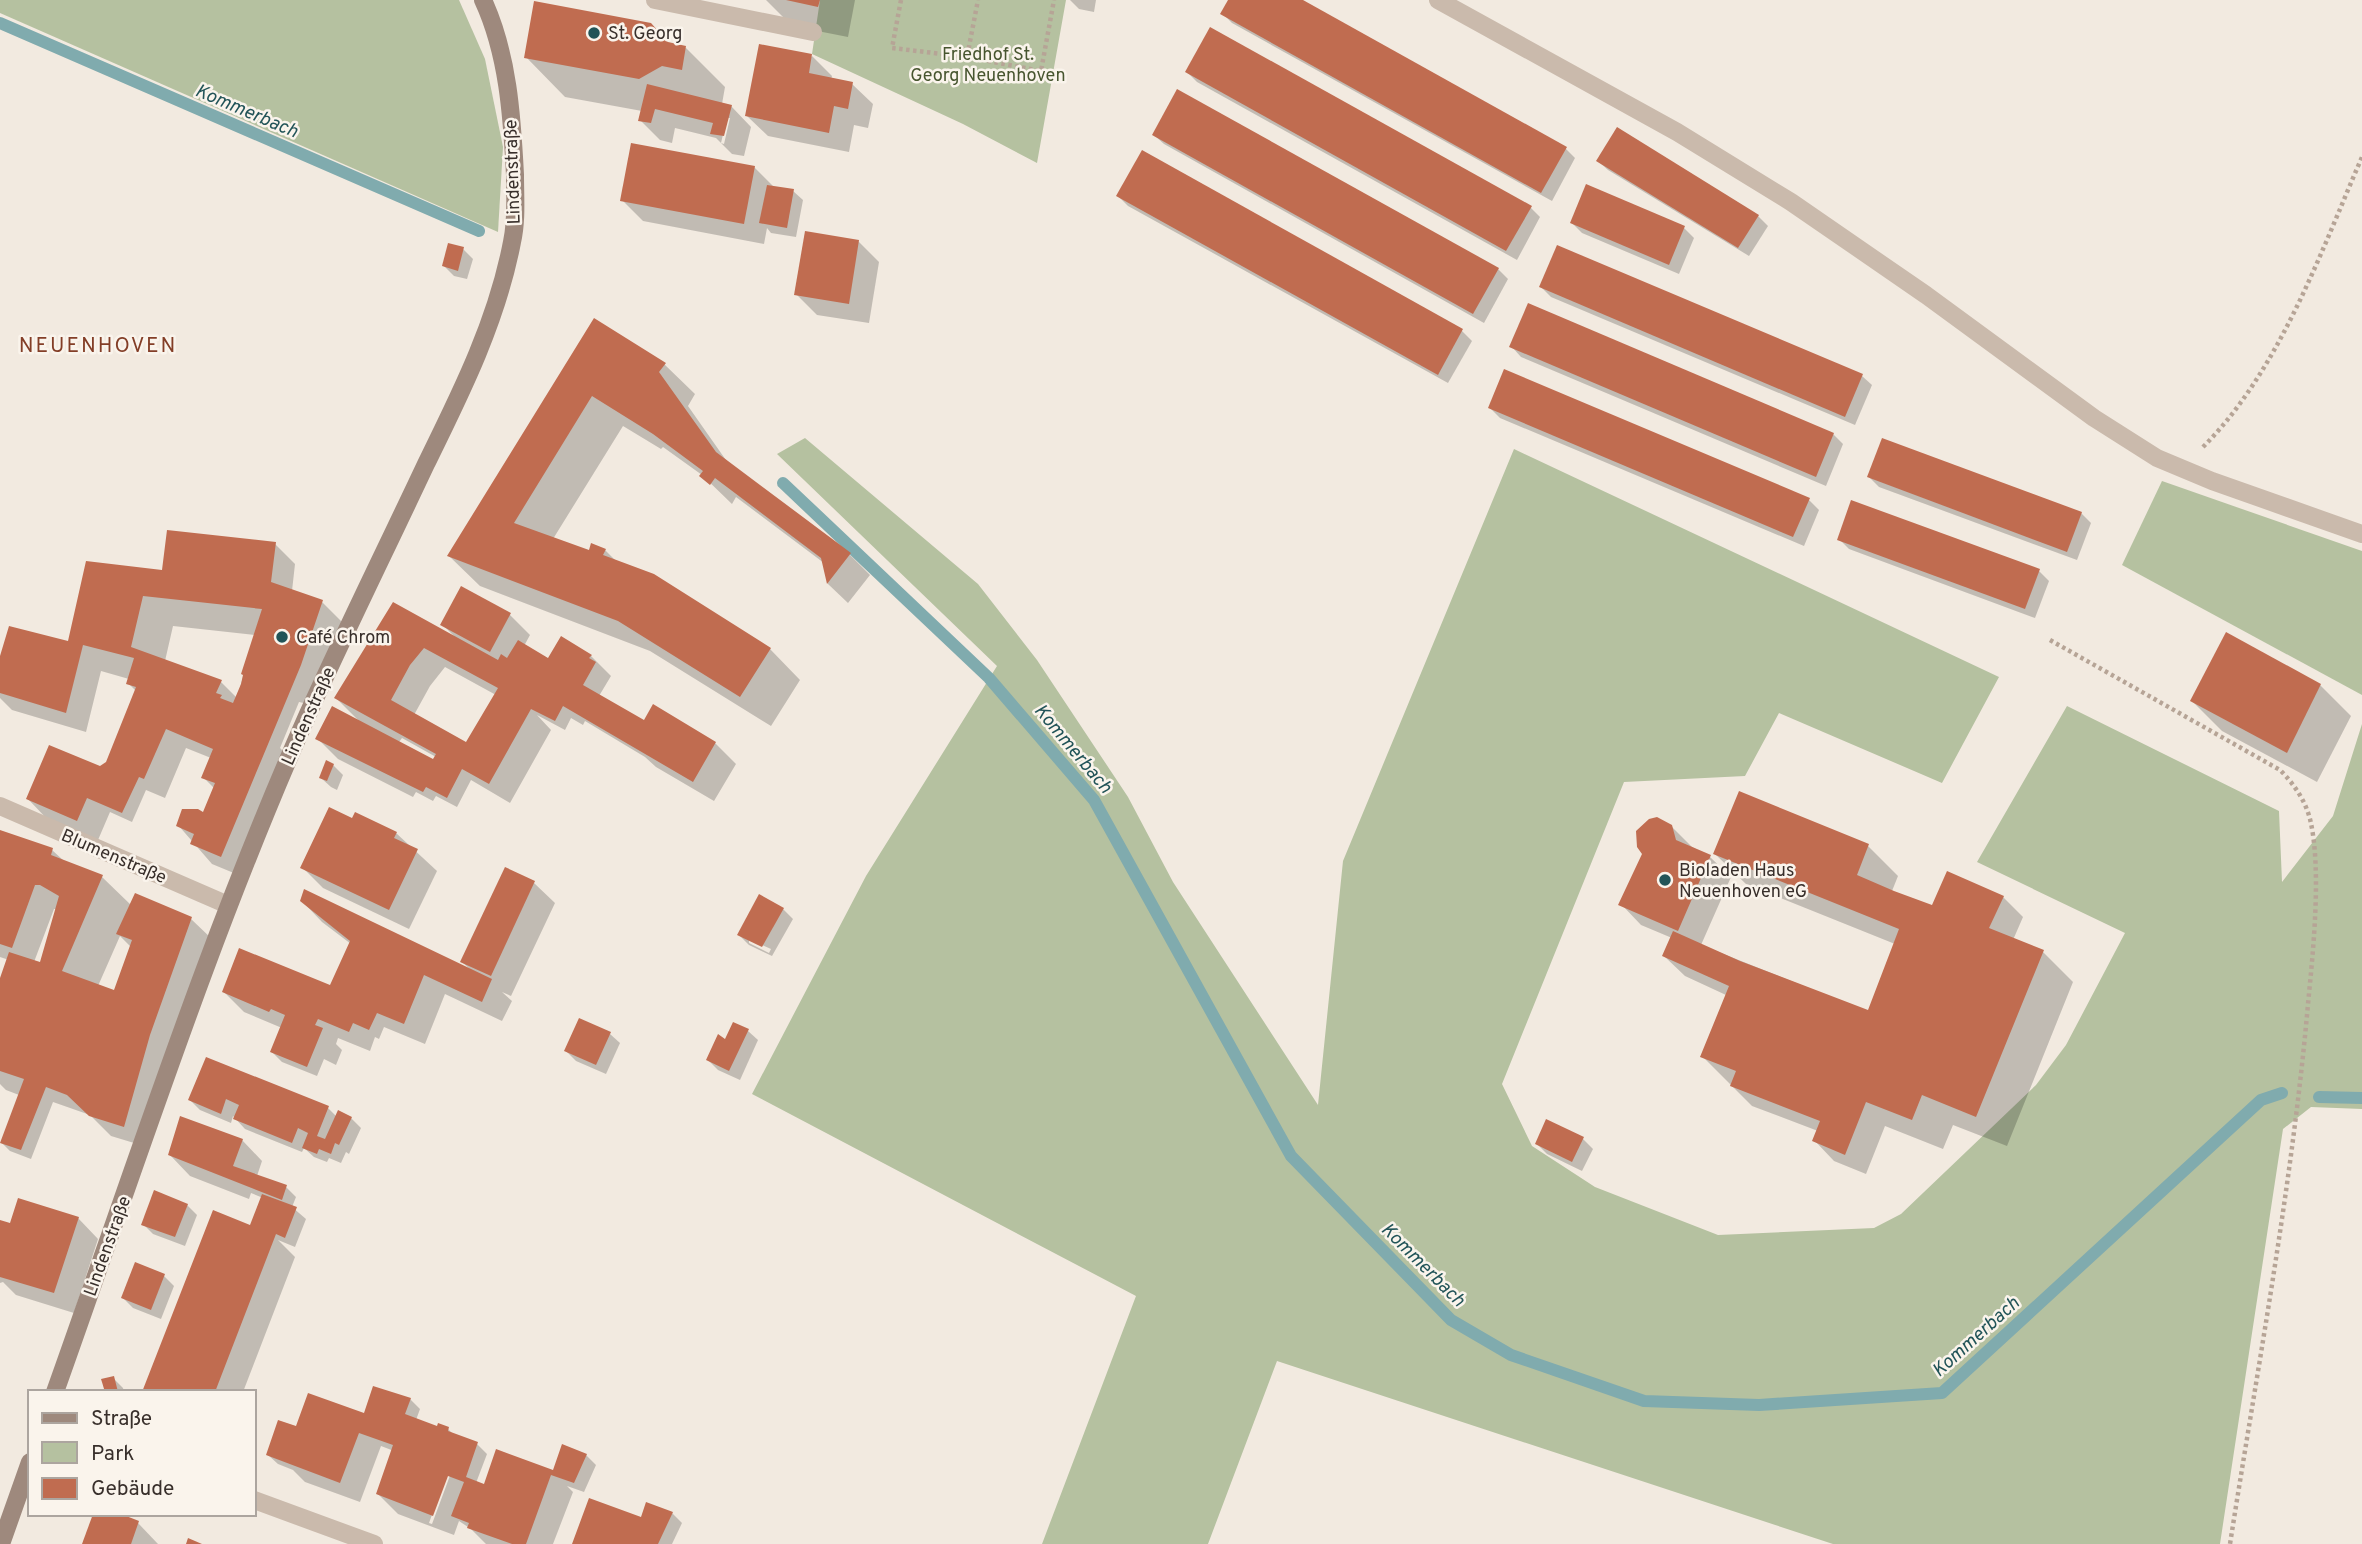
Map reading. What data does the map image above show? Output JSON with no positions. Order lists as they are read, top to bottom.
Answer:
{
  "streets": {
    "main road": ["Lindenstraße"],
    "street": ["Blumenstraße"]
  },
  "crossings": [
    ["Lindenstraße", "Blumenstraße"]
  ],
  "districts": ["NEUENHOVEN"],
  "water": ["Kommerbach"],
  "parks": ["Friedhof St. Georg Neuenhoven"],
  "places": ["St. Georg", "Café Chrom", "Bioladen Haus Neuenhoven eG"],
  "legend": ["Straße", "Park", "Gebäude"]
}
